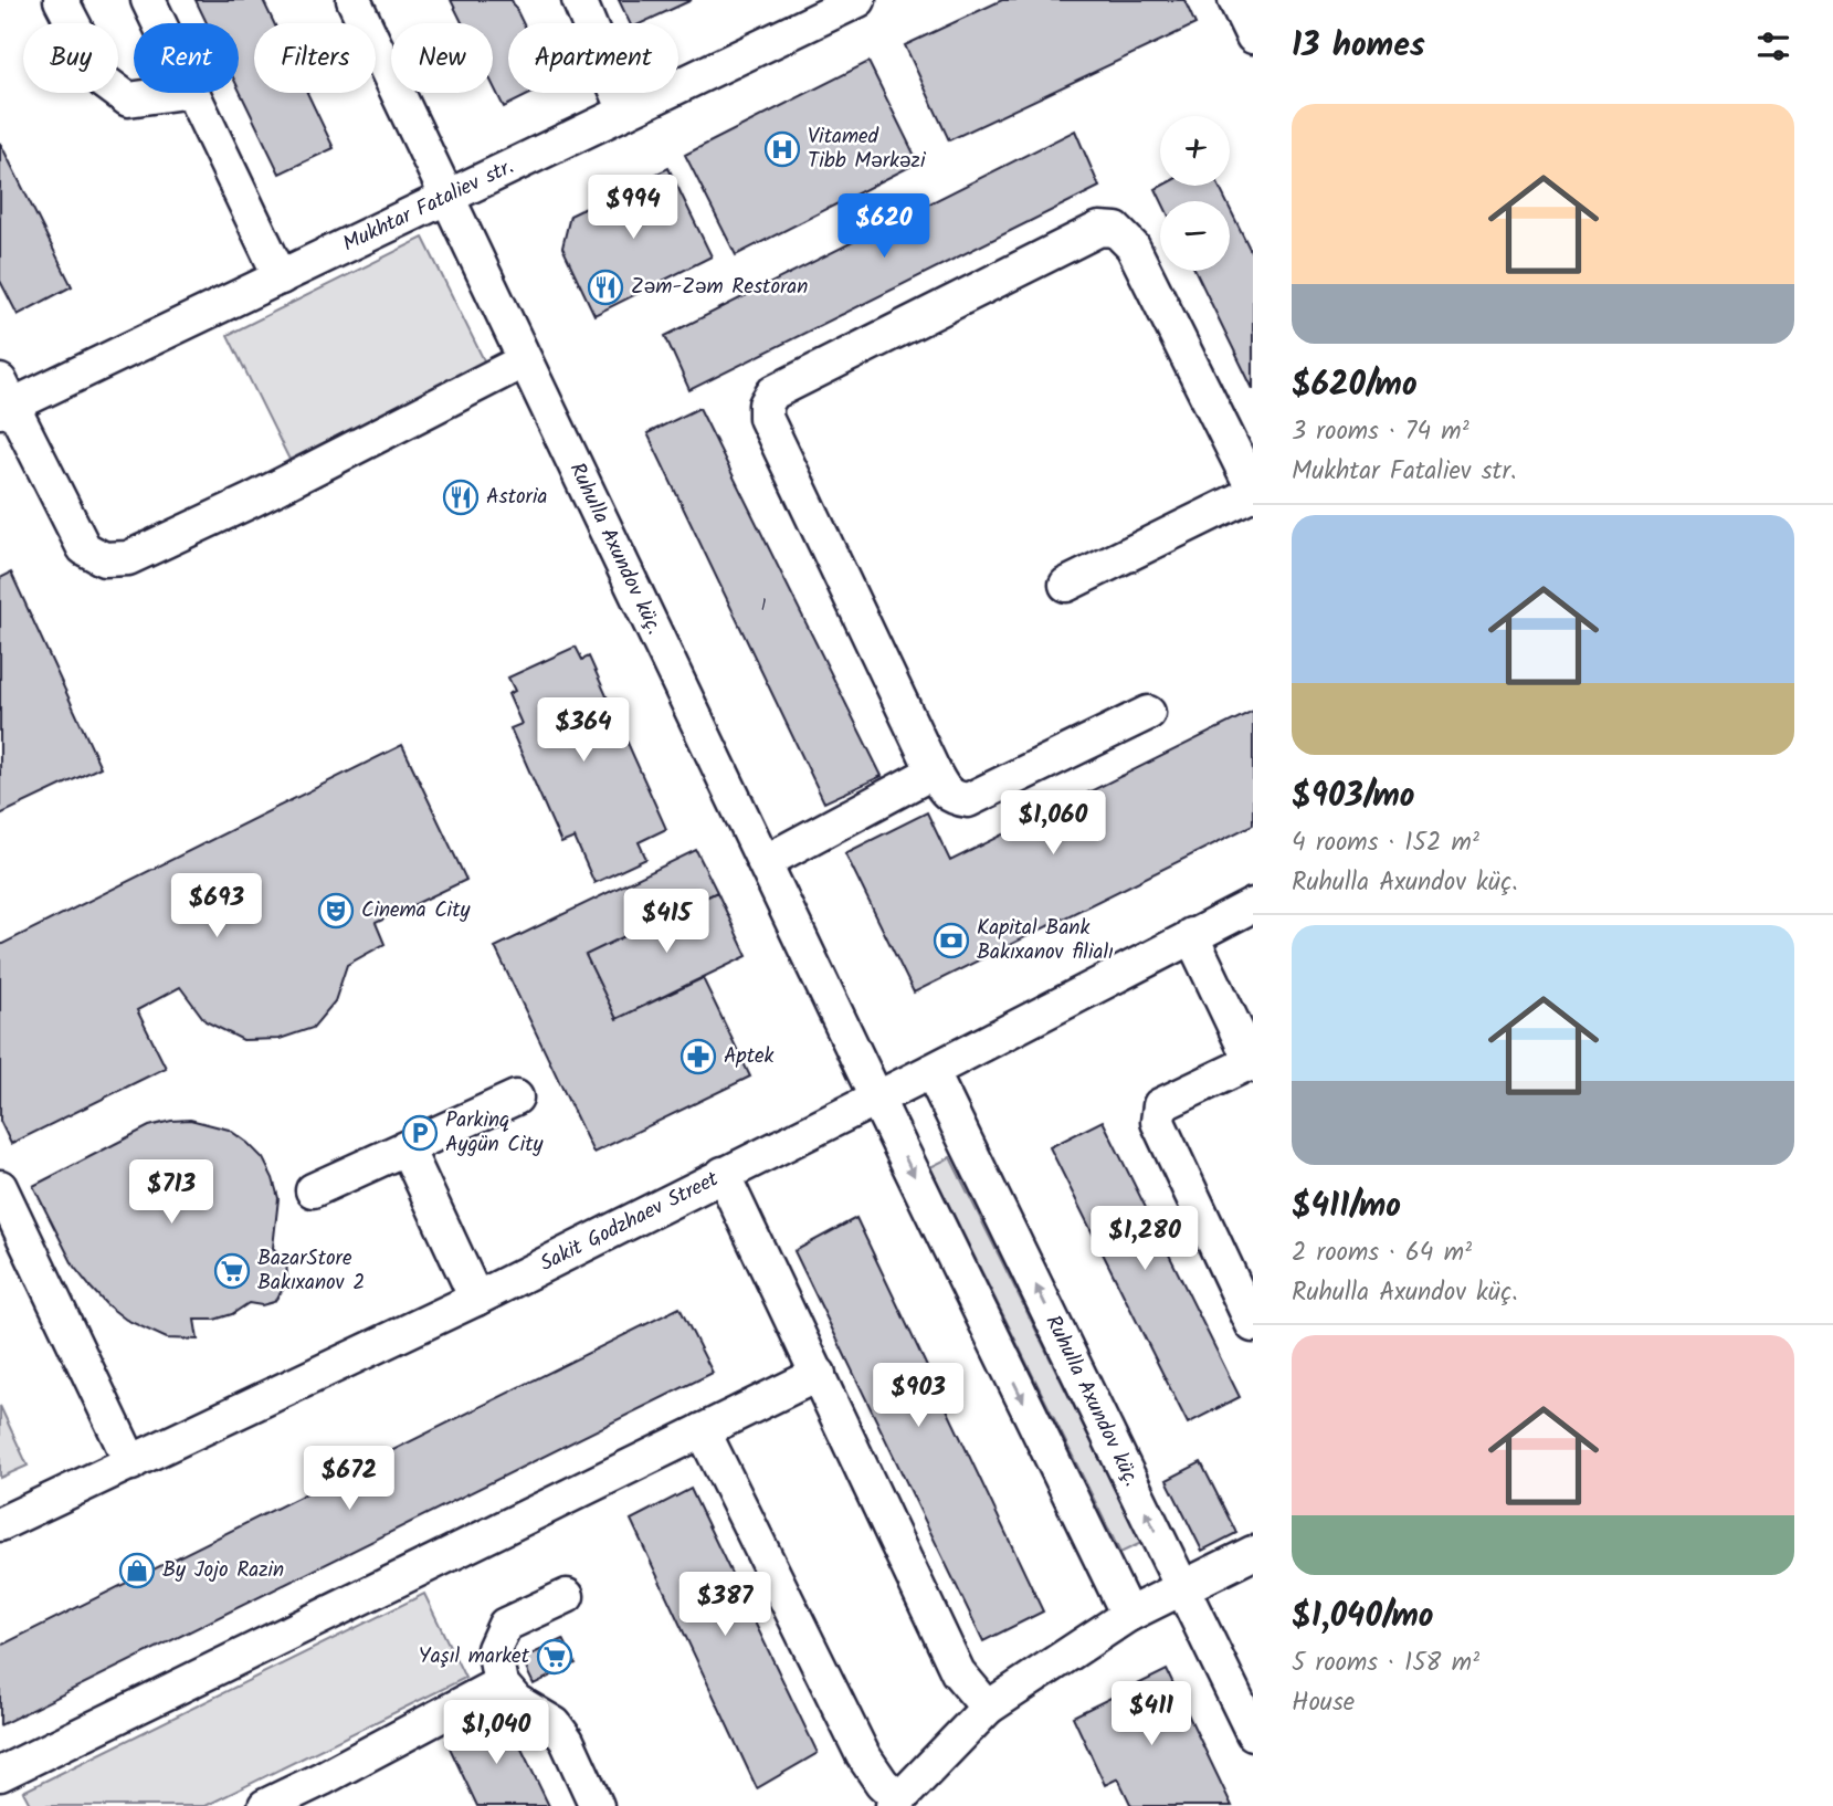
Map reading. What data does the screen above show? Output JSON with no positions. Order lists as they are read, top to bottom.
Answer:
{
  "streets": {
    "street": ["Mukhtar Fataliev str.", "Ruhulla Axundov küç.", "Sakit Godzhaev Street"]
  },
  "crossings": [
    ["Mukhtar Fataliev str.", "Ruhulla Axundov küç."],
    ["Ruhulla Axundov küç.", "Sakit Godzhaev Street"]
  ],
  "places": {
    "hospital": ["Vitamed Tibb Mərkəzi"],
    "restaurant": ["Zəm-Zəm Restoran", "Astoria"],
    "theatre": ["Cinema City"],
    "bank": ["Kapital Bank Bakıxanov filialı"],
    "pharmacy": ["Aptek"],
    "parking": ["Parkinq Aygün City"],
    "supermarket": ["BazarStore Bakıxanov 2", "Yaşıl market"],
    "shop": ["By Jojo Razin"]
  },
  "house_numbers": ["1"],
  "page": {
    "heading": "13 homes",
    "chip": [
      "Buy",
      "Rent",
      "Filters",
      "New",
      "Apartment"
    ],
    "list": [
      {
        "name": "$620/mo",
        "note": "3 rooms · 74 m² · Mukhtar Fataliev str."
      },
      {
        "name": "$903/mo",
        "note": "4 rooms · 152 m² · Ruhulla Axundov küç."
      },
      {
        "name": "$411/mo",
        "note": "2 rooms · 64 m² · Ruhulla Axundov küç."
      },
      {
        "name": "$1,040/mo",
        "note": "5 rooms · 158 m² · House"
      }
    ],
    "map_buttons": ["+", "−"],
    "price": [
      "$994",
      "$620",
      "$364",
      "$1,060",
      "$693",
      "$415",
      "$713",
      "$1,280",
      "$903",
      "$672",
      "$387",
      "$411",
      "$1,040"
    ]
  }
}
